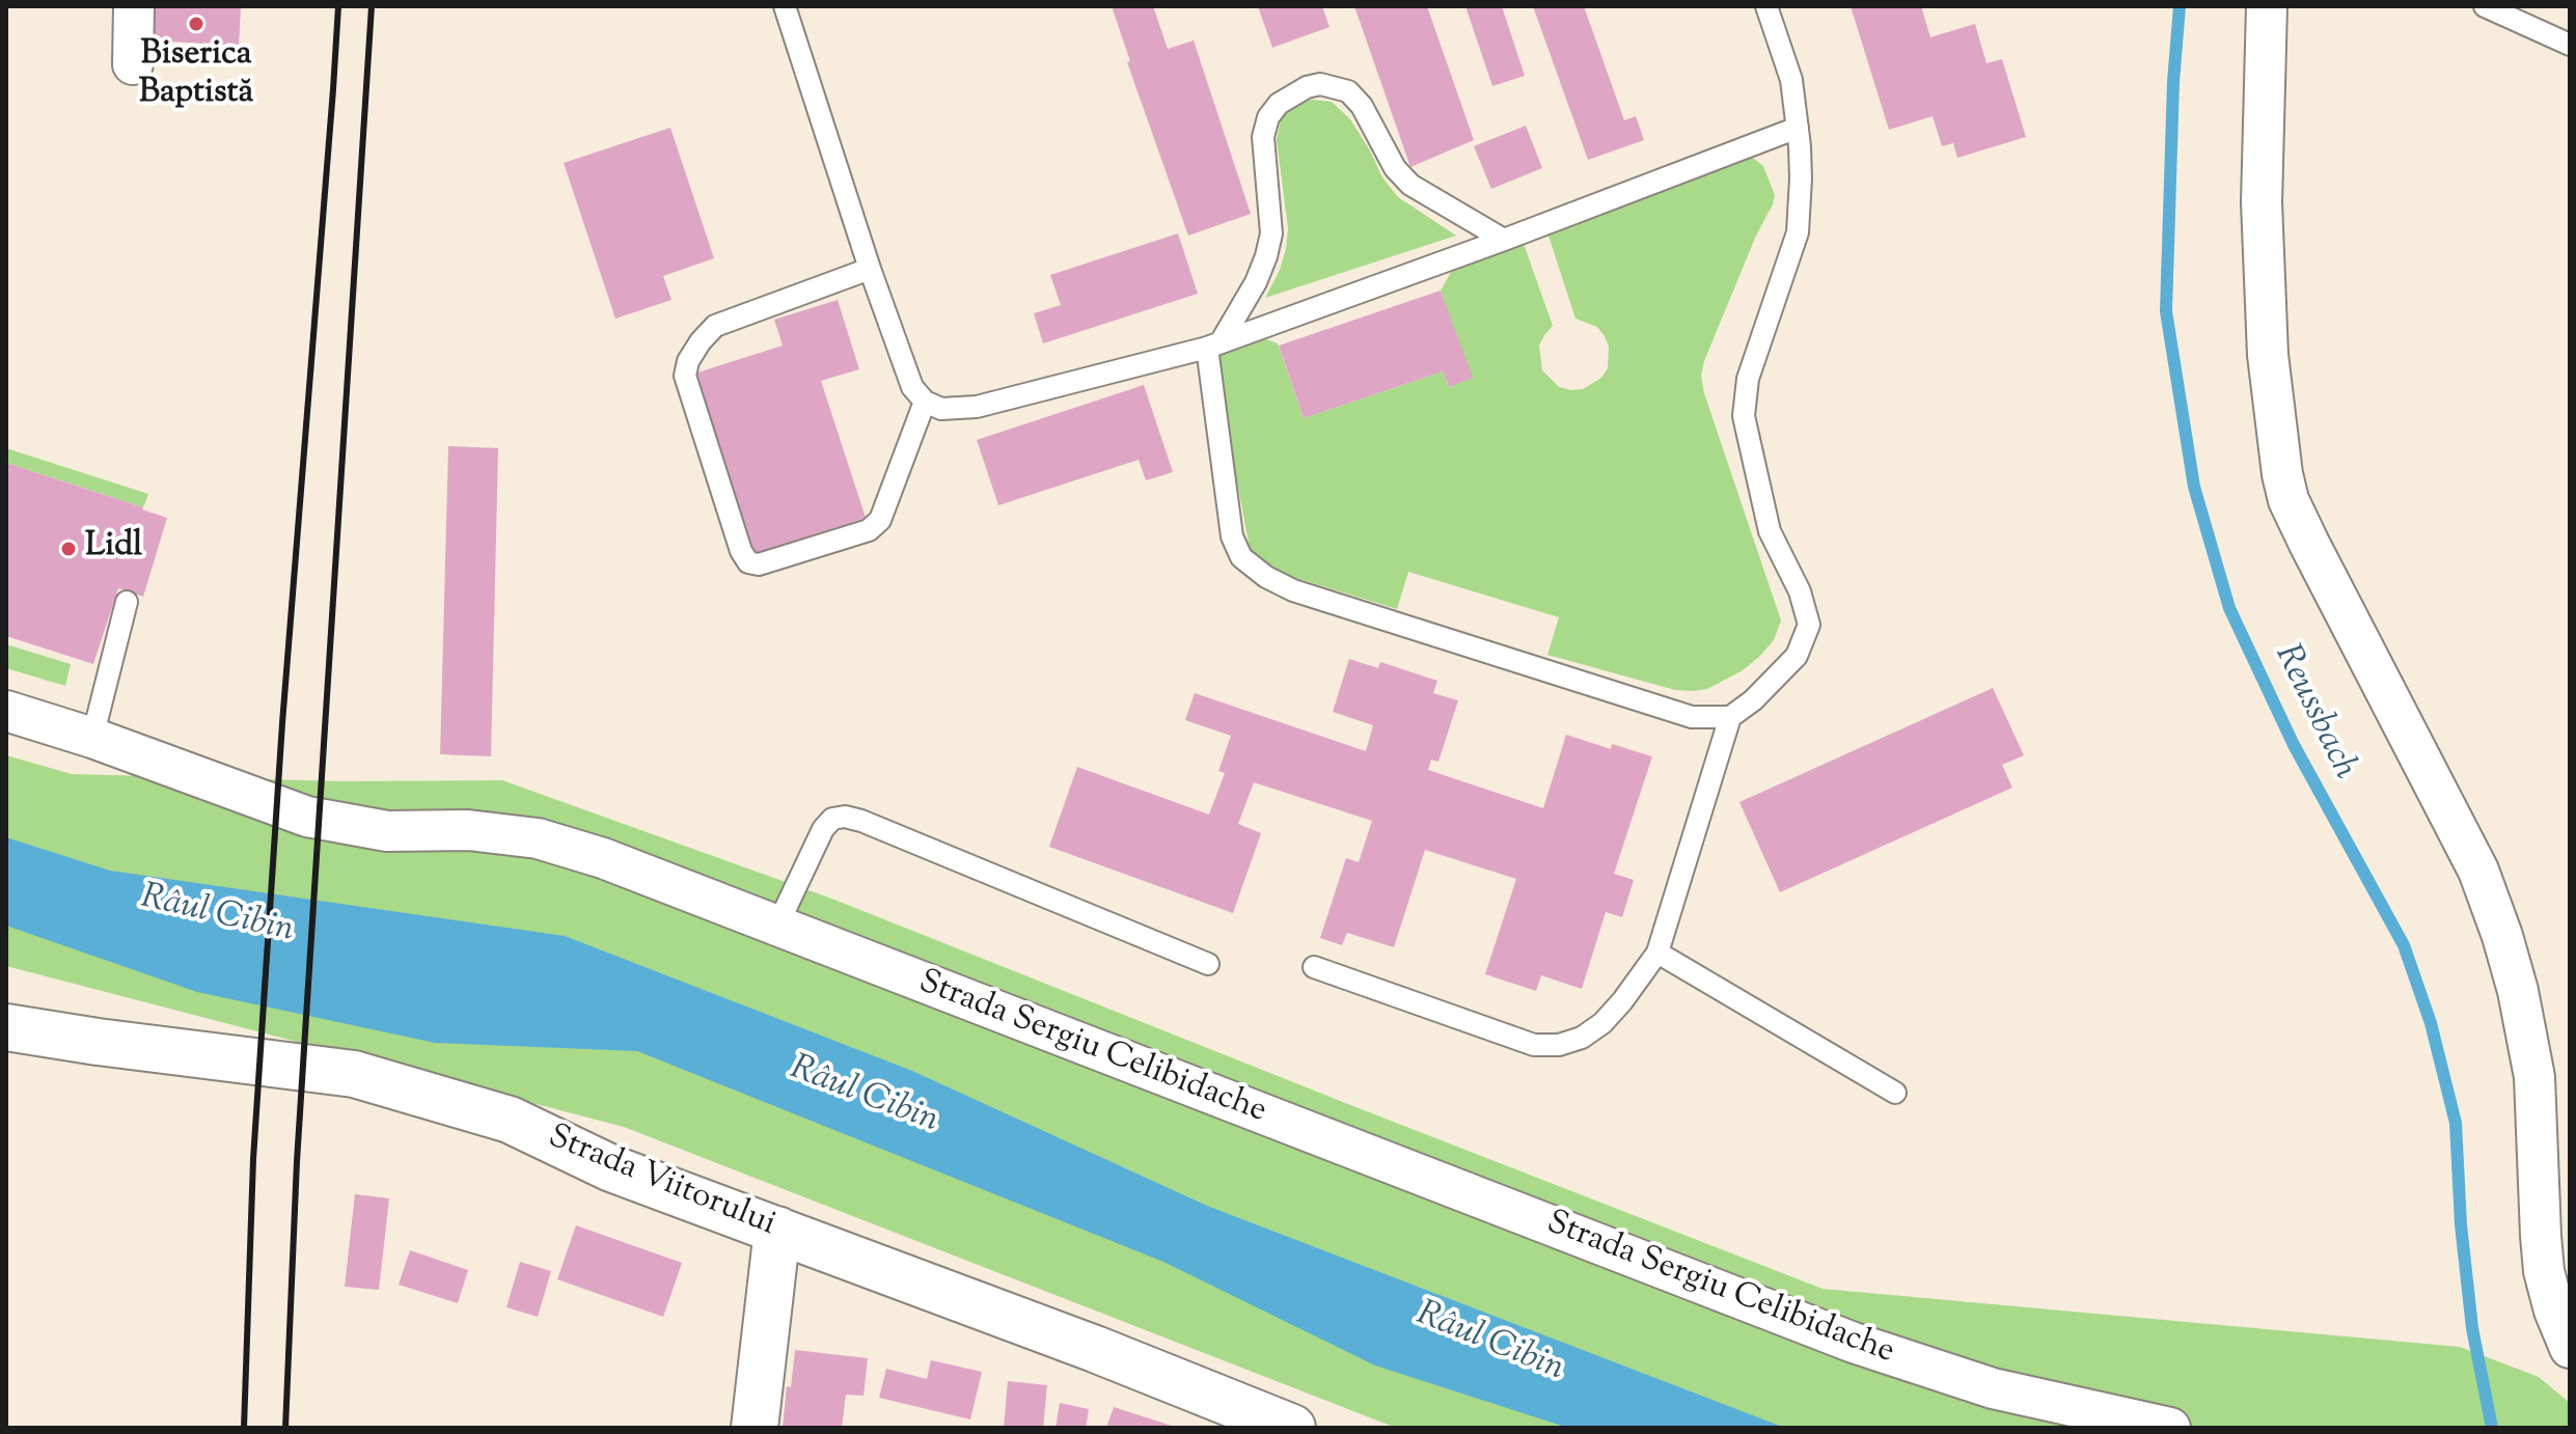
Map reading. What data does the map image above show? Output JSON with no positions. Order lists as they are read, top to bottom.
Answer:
{
  "streets": {
    "street": ["Strada Sergiu Celibidache", "Strada Viitorului"]
  },
  "water": ["Reussbach", "Râul Cibin"],
  "places": ["Biserica Baptistă", "Lidl"]
}
